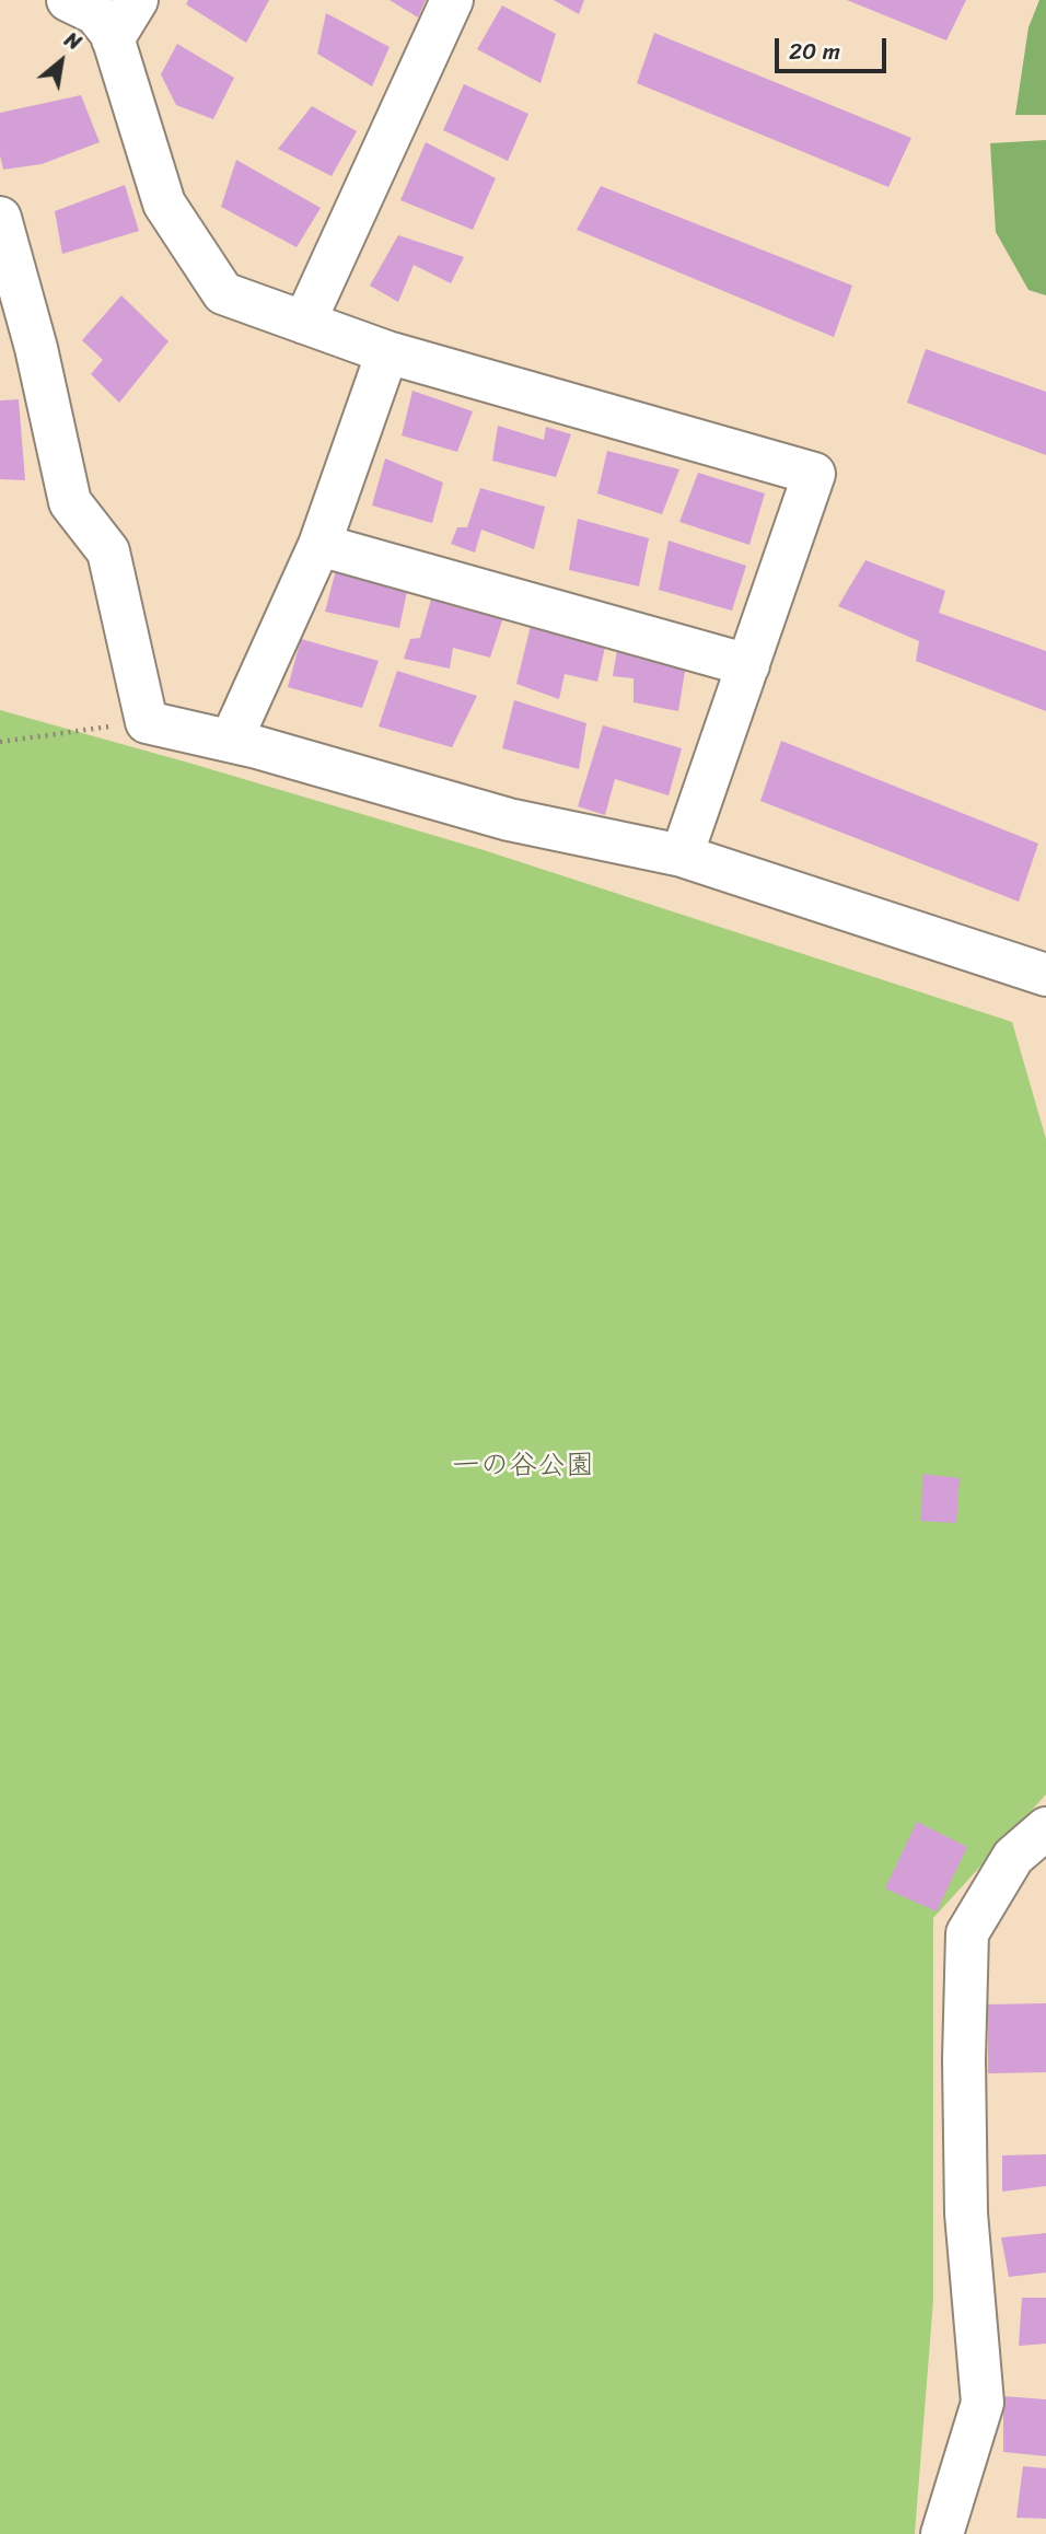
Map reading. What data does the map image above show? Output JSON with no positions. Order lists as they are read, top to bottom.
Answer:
{
  "parks": ["一の谷公園"],
  "scale_bar": "20 m",
  "north": "top right"
}
